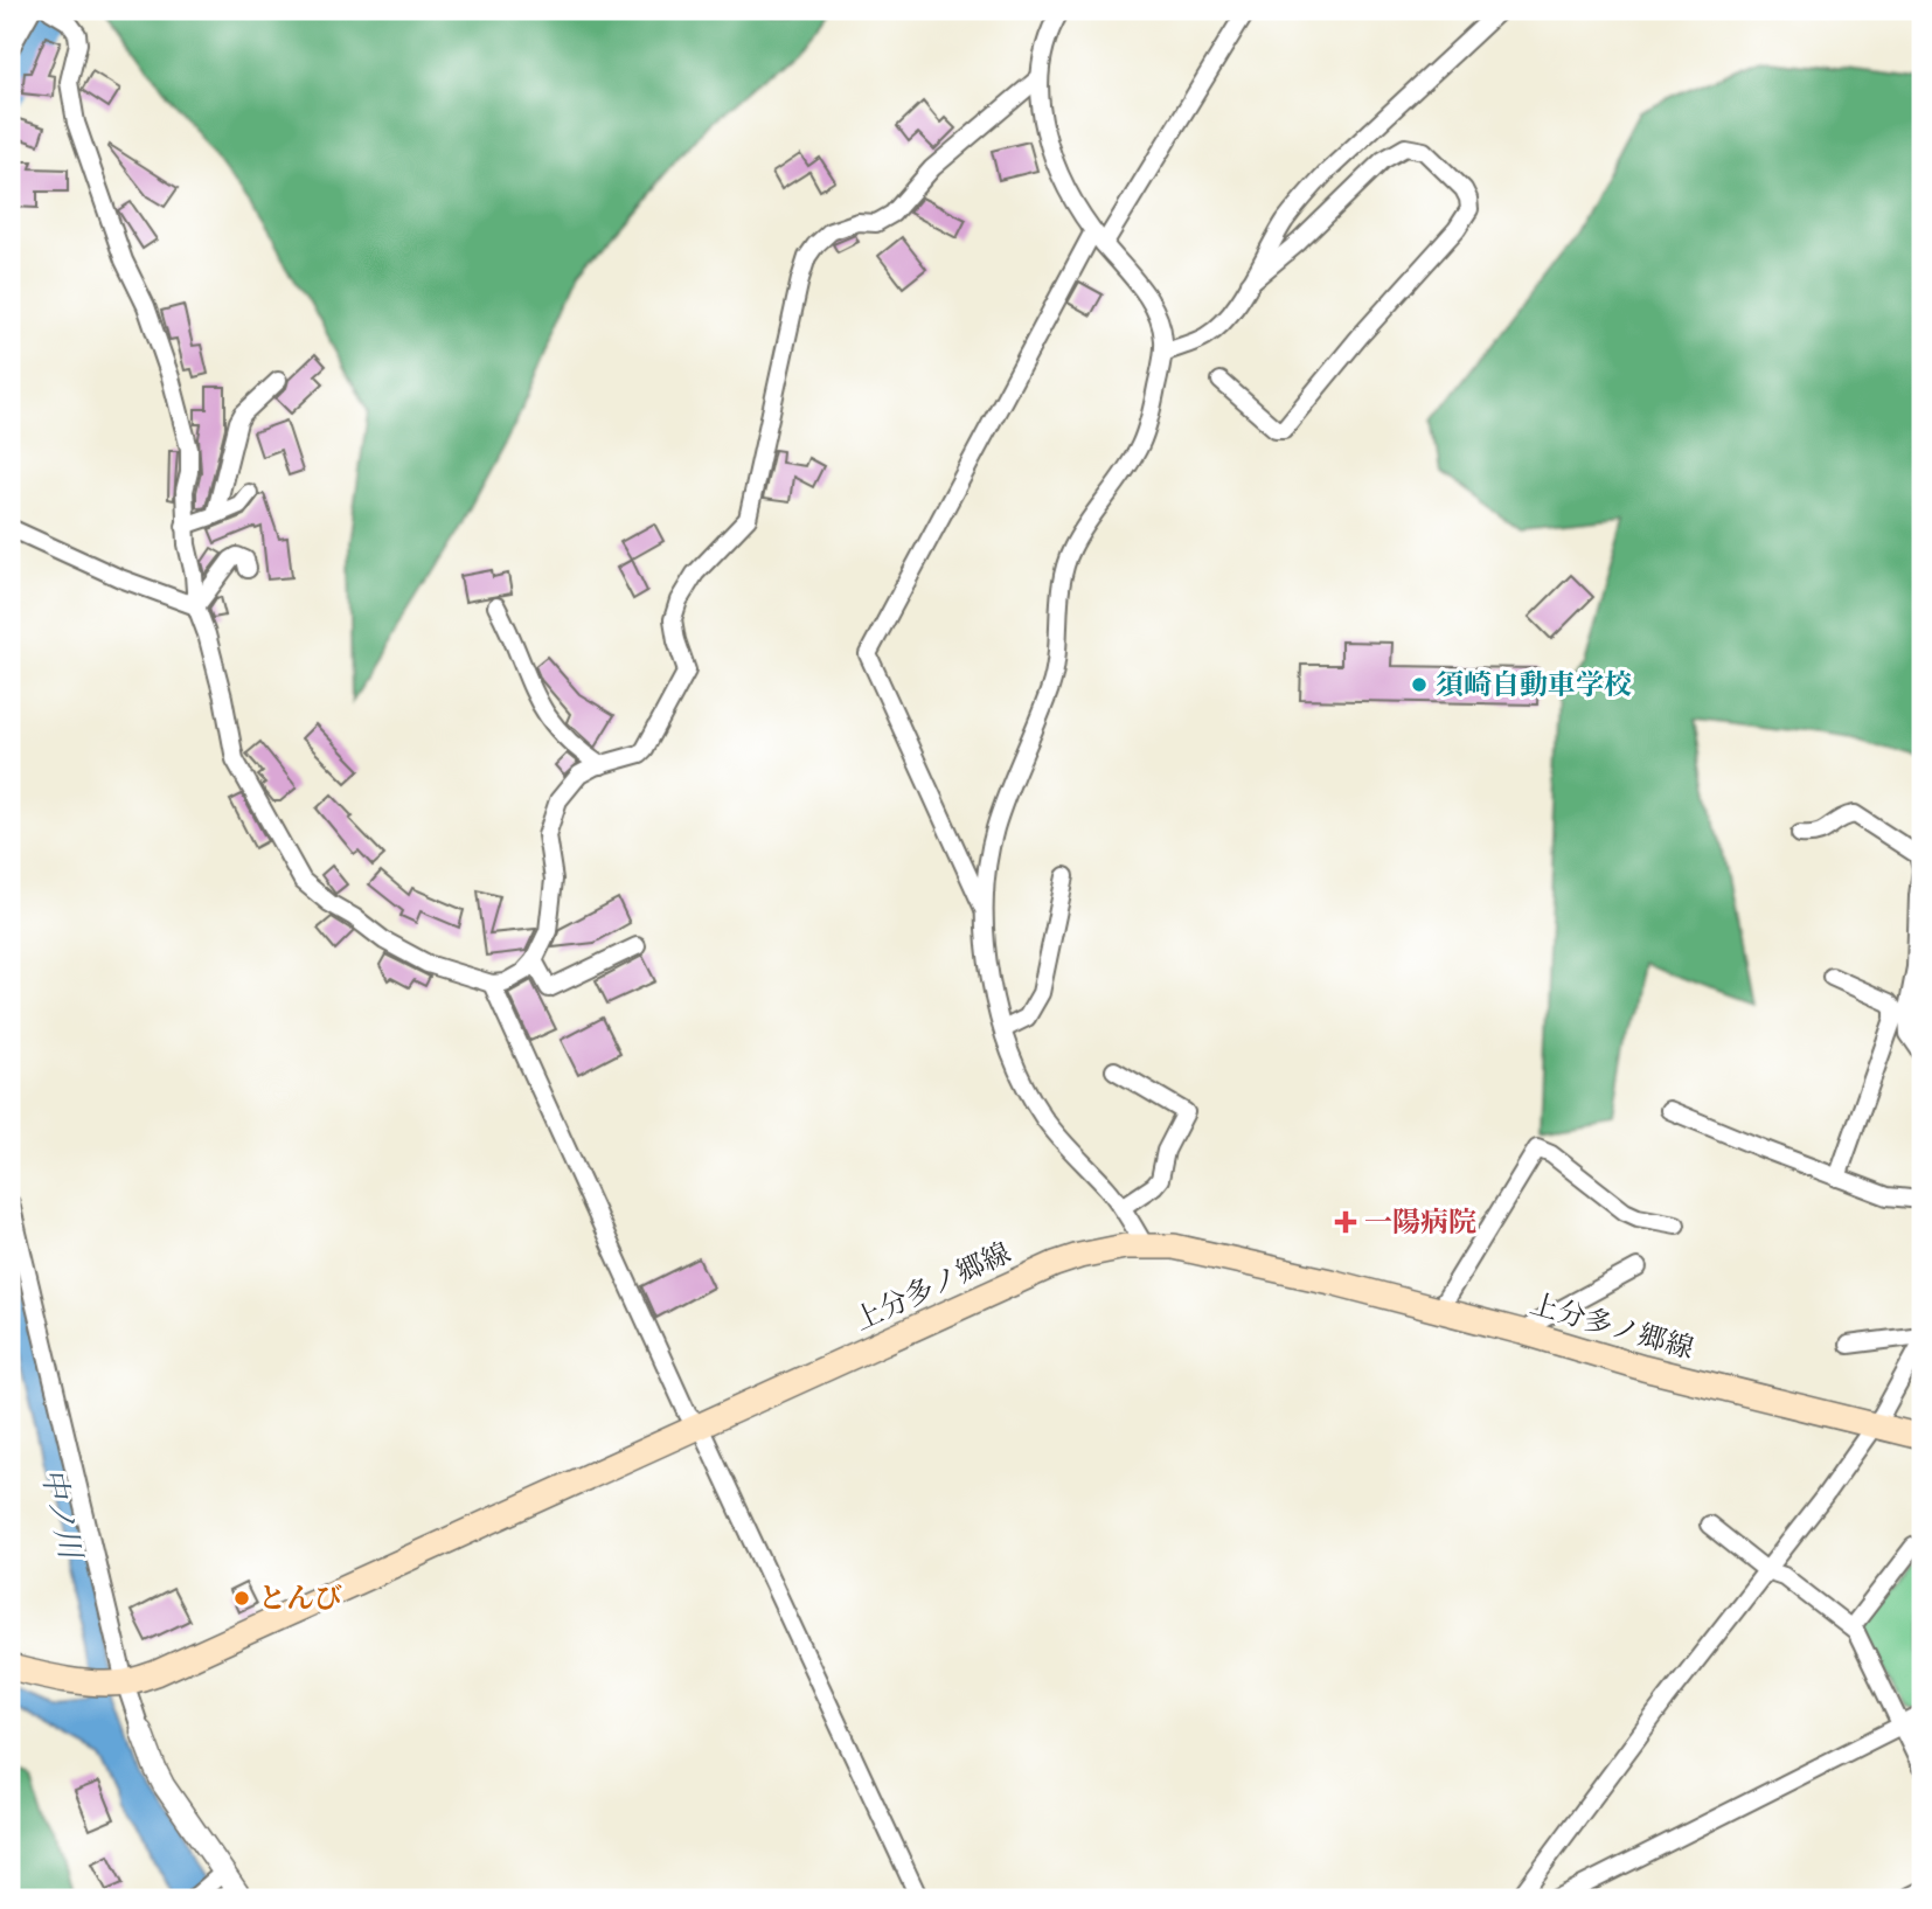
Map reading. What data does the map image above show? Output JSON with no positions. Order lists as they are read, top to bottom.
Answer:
{
  "streets": {
    "main road": ["上分多ノ郷線"]
  },
  "water": ["中ノ川"],
  "places": {
    "other": ["須崎自動車学校", "とんび"],
    "health": ["一陽病院"]
  }
}
